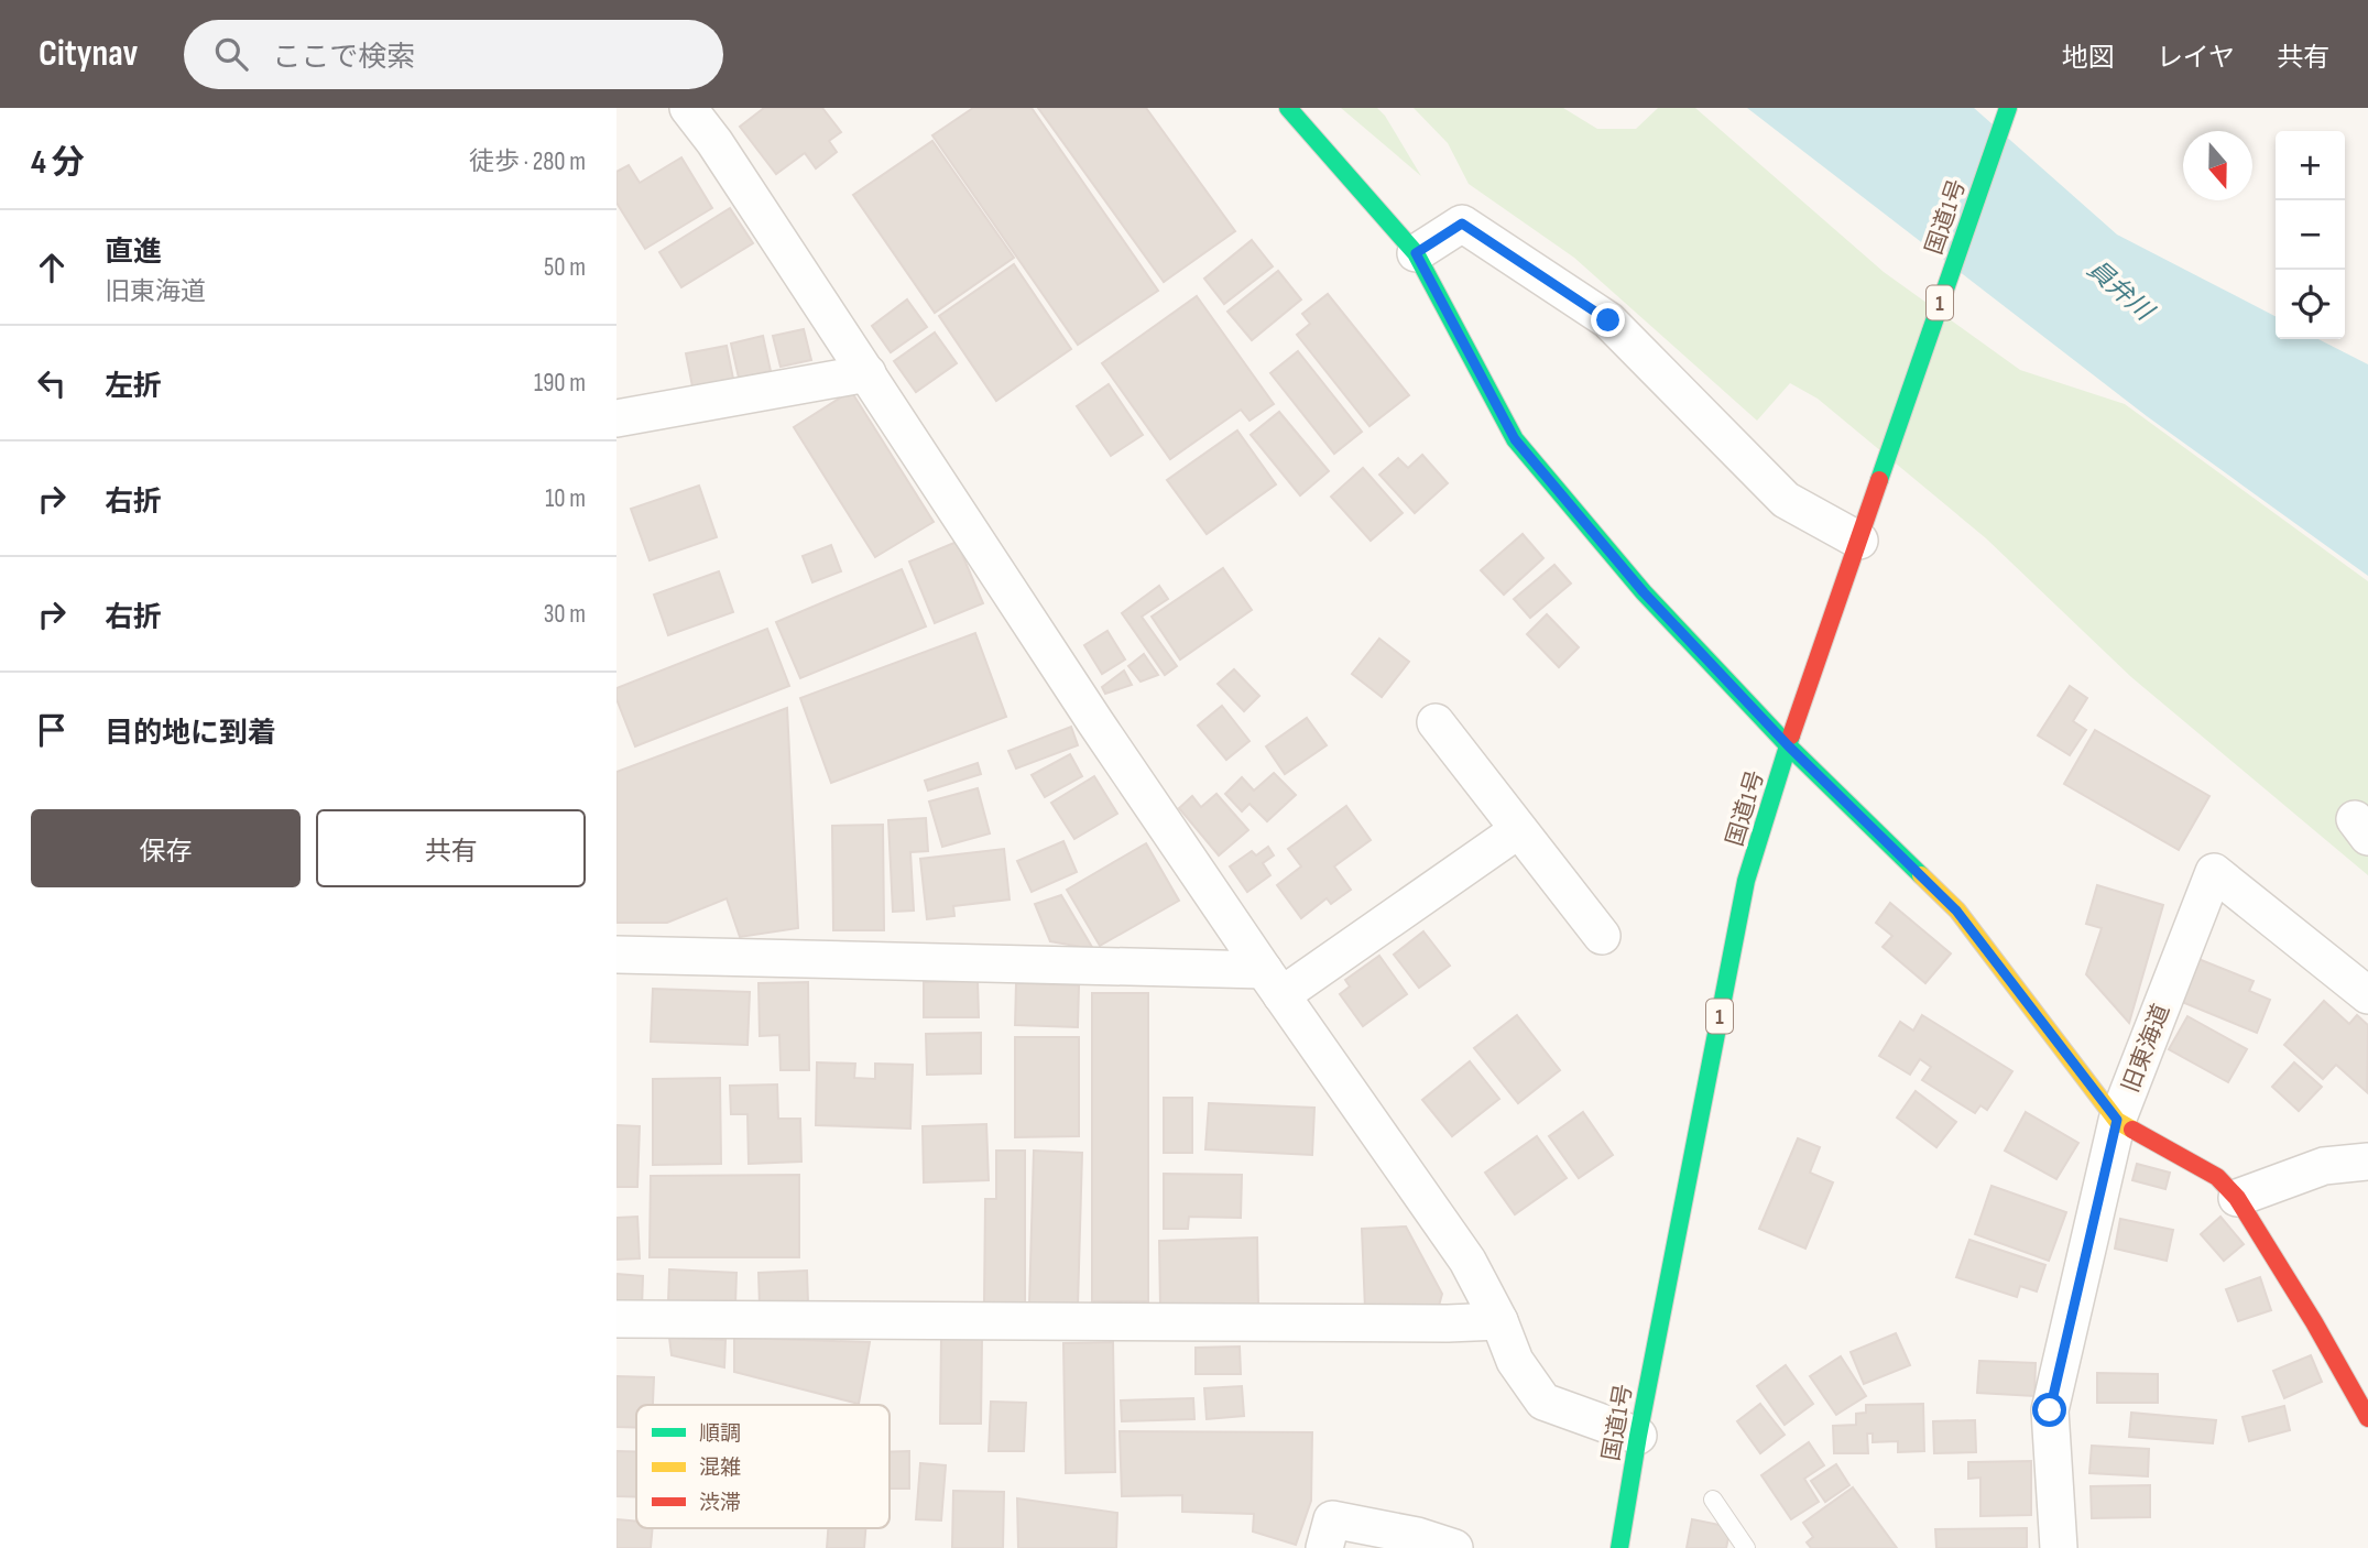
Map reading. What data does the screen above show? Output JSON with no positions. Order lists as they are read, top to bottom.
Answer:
{
  "streets": {
    "main road": ["国道1号", "1"],
    "street": ["旧東海道"]
  },
  "water": ["員弁川"],
  "legend": ["順調", "混雑", "渋滞"],
  "north": "bottom",
  "page": {
    "header": "Citynav",
    "search": "ここで検索",
    "nav": ["地図", "レイヤ", "共有"],
    "heading": ["4 分", "徒歩 · 280 m"],
    "map_buttons": ["+", "−"],
    "list": [
      ["直進", "旧東海道", "50 m"],
      ["左折", "190 m"],
      ["右折", "10 m"],
      ["右折", "30 m"],
      "目的地に到着"
    ],
    "buttons": ["保存", "共有"]
  }
}
